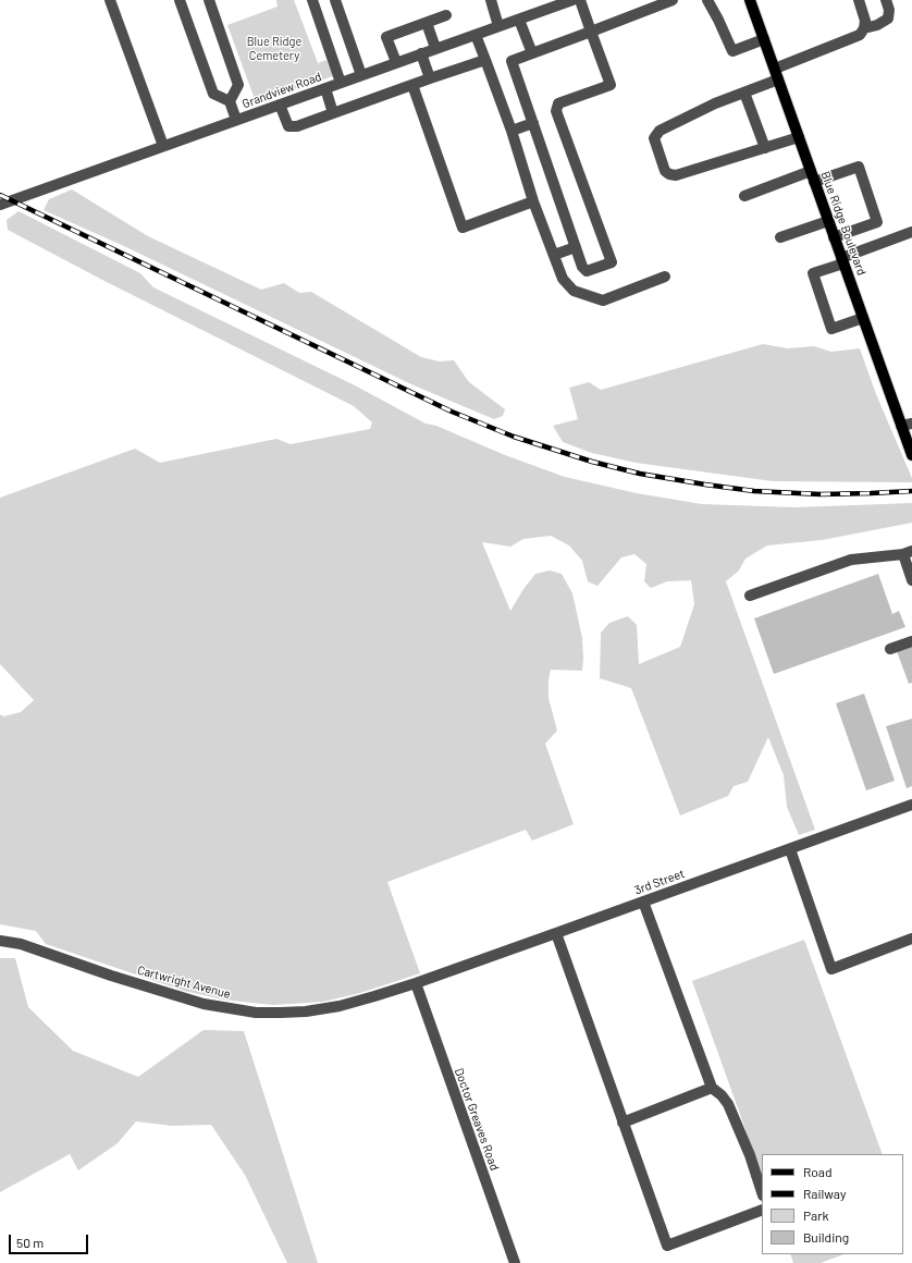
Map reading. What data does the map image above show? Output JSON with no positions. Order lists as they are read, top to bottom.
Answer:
{
  "streets": {
    "main road": ["Blue Ridge Boulevard"],
    "street": [
      "Grandview Road",
      "3rd Street",
      "Cartwright Avenue",
      "Doctor Greaves Road"
    ]
  },
  "crossings": [
    ["3rd Street", "Cartwright Avenue"],
    ["3rd Street", "Doctor Greaves Road"],
    ["Cartwright Avenue", "Doctor Greaves Road"]
  ],
  "parks": ["Blue Ridge Cemetery"],
  "legend": [
    "Road",
    "Railway",
    "Park",
    "Building"
  ],
  "scale_bar": "50 m"
}
